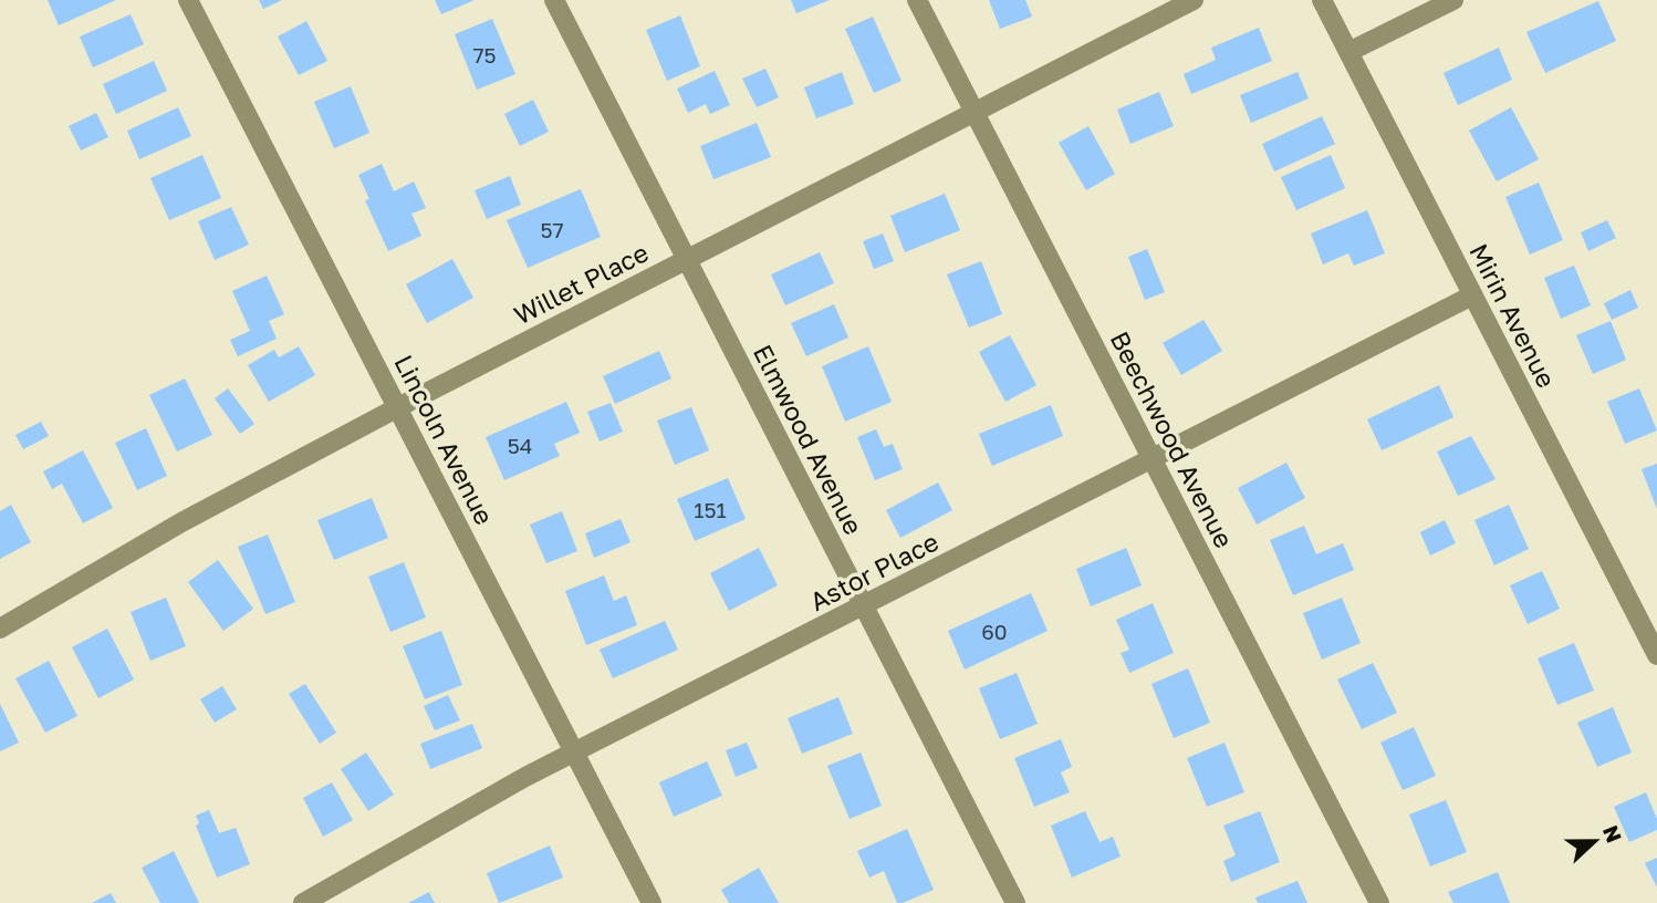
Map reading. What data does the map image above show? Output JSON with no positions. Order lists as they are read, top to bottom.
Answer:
{
  "streets": {
    "street": [
      "Willet Place",
      "Mirin Avenue",
      "Lincoln Avenue",
      "Elmwood Avenue",
      "Beechwood Avenue",
      "Astor Place"
    ]
  },
  "crossings": [
    ["Willet Place", "Lincoln Avenue"],
    ["Willet Place", "Elmwood Avenue"],
    ["Willet Place", "Beechwood Avenue"],
    ["Mirin Avenue", "Astor Place"],
    ["Lincoln Avenue", "Astor Place"],
    ["Elmwood Avenue", "Astor Place"],
    ["Beechwood Avenue", "Astor Place"]
  ],
  "house_numbers": [
    "75",
    "57",
    "54",
    "151",
    "60"
  ],
  "north": "right"
}
